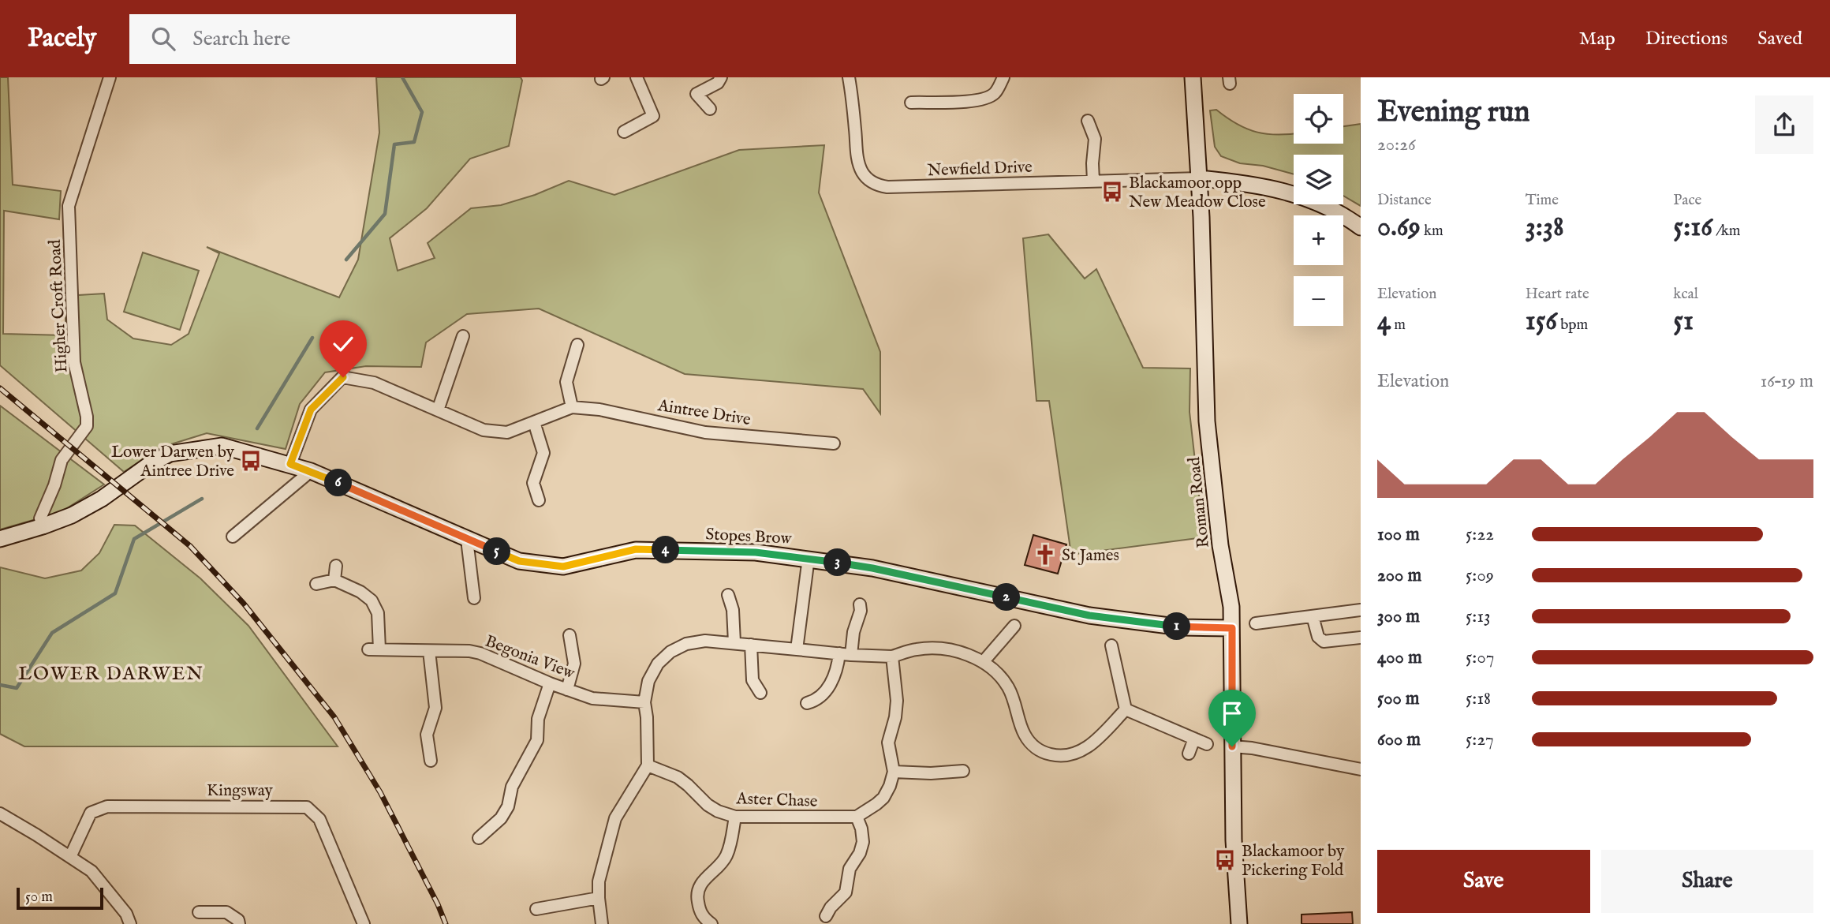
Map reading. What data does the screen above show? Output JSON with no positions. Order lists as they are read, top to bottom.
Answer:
{
  "streets": {
    "main road": ["Roman Road", "Stopes Brow"],
    "street": [
      "Newfield Drive",
      "Higher Croft Road",
      "Aintree Drive",
      "Begonia View",
      "Kingsway",
      "Aster Chase"
    ]
  },
  "crossings": [
    ["Newfield Drive", "Roman Road"],
    ["Higher Croft Road", "Stopes Brow"],
    ["Aintree Drive", "Stopes Brow"],
    ["Roman Road", "Stopes Brow"]
  ],
  "districts": ["LOWER DARWEN"],
  "places": {
    "bus stop": ["Blackamoor opp New Meadow Close", "Lower Darwen by Aintree Drive", "Blackamoor by Pickering Fold"],
    "church": ["St James"]
  },
  "scale_bar": "50 m",
  "page": {
    "header": "Pacely",
    "search": "Search here",
    "nav": ["Map", "Directions", "Saved"],
    "heading": ["Evening run", "20:26"],
    "map_buttons": ["+", "−"],
    "stats": [
      ["Distance", "0.69 km"],
      ["Time", "3:38"],
      ["Pace", "5:16 /km"],
      ["Elevation", "4 m"],
      ["Heart rate", "156 bpm"],
      ["kcal", "51"]
    ],
    "chart": ["Elevation", "16–19 m"],
    "pins": [
      "6",
      "4",
      "5",
      "3",
      "2",
      "1"
    ],
    "list": [
      {
        "name": "100 m",
        "note": "5:22"
      },
      {
        "name": "200 m",
        "note": "5:09"
      },
      {
        "name": "300 m",
        "note": "5:13"
      },
      {
        "name": "400 m",
        "note": "5:07"
      },
      {
        "name": "500 m",
        "note": "5:18"
      },
      {
        "name": "600 m",
        "note": "5:27"
      }
    ],
    "buttons": ["Save", "Share"],
    "scale": "50 m"
  }
}
